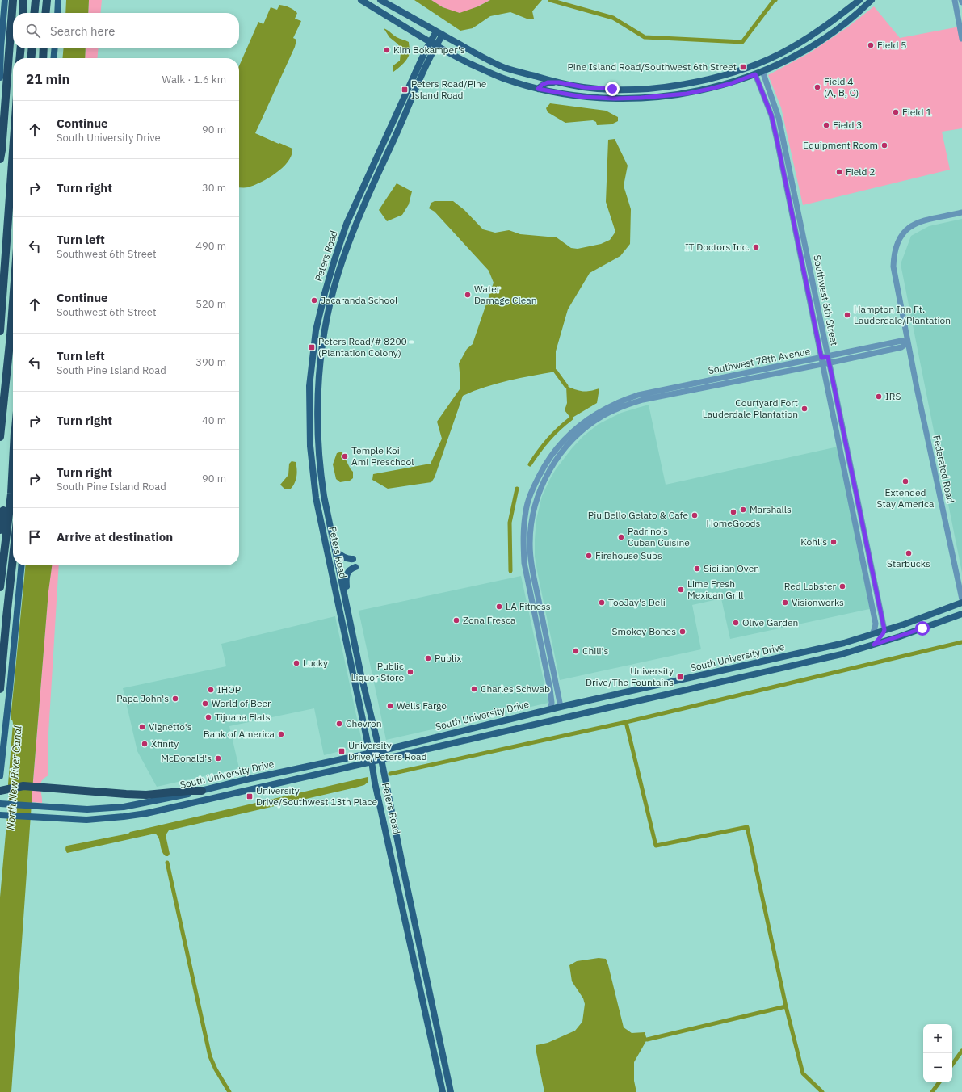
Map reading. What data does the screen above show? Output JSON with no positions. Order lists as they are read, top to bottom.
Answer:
{
  "streets": {
    "main road": ["Peters Road", "South University Drive"],
    "street": ["Southwest 6th Street", "Southwest 78th Avenue", "Federated Road"]
  },
  "crossings": [
    ["Peters Road", "South University Drive"],
    ["Southwest 6th Street", "Southwest 78th Avenue"],
    ["Southwest 6th Street", "South University Drive"],
    ["Southwest 78th Avenue", "Federated Road"],
    ["Southwest 78th Avenue", "South University Drive"]
  ],
  "water": ["North New River Canal"],
  "places": {
    "other": [
      "Field 5",
      "Kim Bokamper's",
      "Field 4 (A, B, C)",
      "Field 1",
      "Field 3",
      "Equipment Room",
      "Field 2",
      "IT Doctors Inc.",
      "Water Damage Clean",
      "Jacaranda School",
      "Hampton Inn Ft. Lauderdale/Plantation",
      "IRS",
      "Courtyard Fort Lauderdale Plantation",
      "Temple Koi Ami Preschool",
      "Extended Stay America",
      "Marshalls",
      "HomeGoods",
      "Piu Bello Gelato & Cafe",
      "Padrino's Cuban Cuisine",
      "Kohl's",
      "Starbucks",
      "Firehouse Subs",
      "Sicilian Oven",
      "Red Lobster",
      "Lime Fresh Mexican Grill",
      "TooJay's Deli",
      "Visionworks",
      "LA Fitness",
      "Zona Fresca",
      "Olive Garden",
      "Smokey Bones",
      "Chili's",
      "Publix",
      "Lucky",
      "Public Liquor Store",
      "Charles Schwab",
      "IHOP",
      "Papa John's",
      "World of Beer",
      "Wells Fargo",
      "Tijuana Flats",
      "Chevron",
      "Vignetto's",
      "Bank of America",
      "Xfinity",
      "McDonald's"
    ],
    "transit": [
      "Pine Island Road/Southwest 6th Street",
      "Peters Road/Pine Island Road",
      "Peters Road/# 8200 - (Plantation Colony)",
      "University Drive/The Fountains",
      "University Drive/Peters Road",
      "University Drive/Southwest 13th Place"
    ]
  },
  "page": {
    "search": "Search here",
    "heading": ["21 min", "Walk · 1.6 km"],
    "list": [
      ["Continue", "South University Drive", "90 m"],
      ["Turn right", "30 m"],
      ["Turn left", "Southwest 6th Street", "490 m"],
      ["Continue", "Southwest 6th Street", "520 m"],
      ["Turn left", "South Pine Island Road", "390 m"],
      ["Turn right", "40 m"],
      ["Turn right", "South Pine Island Road", "90 m"],
      "Arrive at destination"
    ],
    "map_buttons": ["+", "−"]
  }
}
